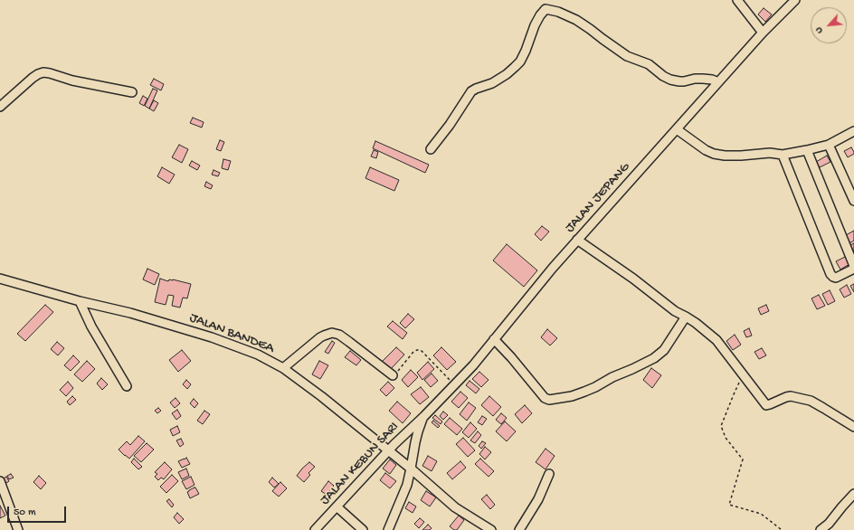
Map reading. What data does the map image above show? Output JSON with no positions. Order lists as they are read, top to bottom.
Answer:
{
  "streets": {
    "street": ["JALAN JEPANG", "JALAN BANDEA", "JALAN KEBUN SARI"]
  },
  "crossings": [
    ["JALAN JEPANG", "JALAN KEBUN SARI"],
    ["JALAN BANDEA", "JALAN KEBUN SARI"]
  ],
  "scale_bar": "50 m",
  "north": "bottom left"
}
